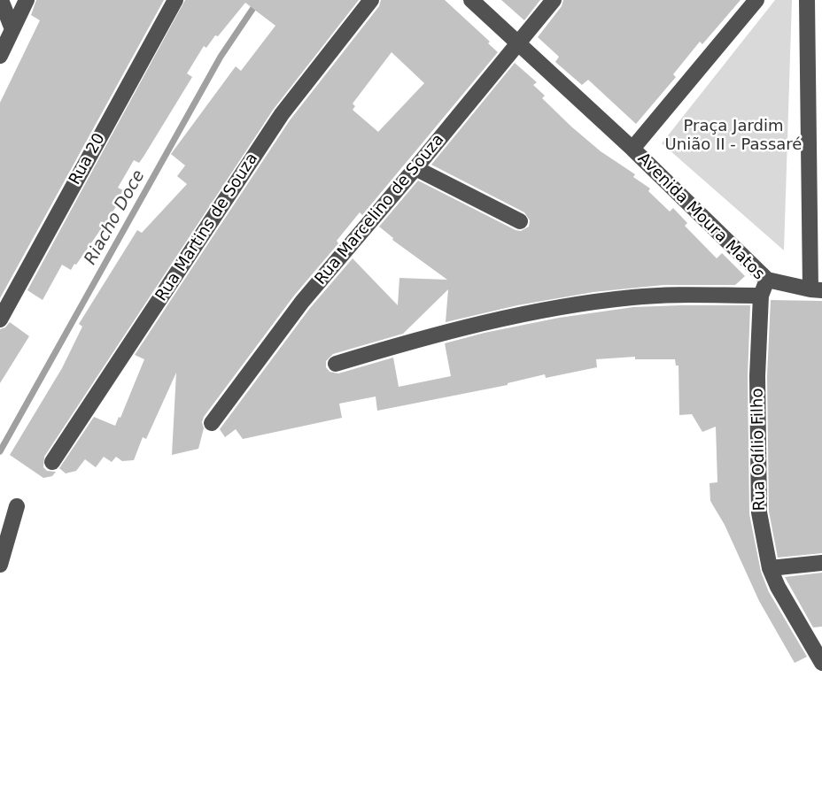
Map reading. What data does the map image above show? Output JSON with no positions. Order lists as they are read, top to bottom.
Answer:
{
  "streets": {
    "street": [
      "Rua 20",
      "Rua Marcelino de Souza",
      "Avenida Moura Matos",
      "Rua Martins de Souza",
      "Rua Odílio Filho"
    ]
  },
  "crossings": [
    ["Rua Marcelino de Souza", "Avenida Moura Matos"],
    ["Avenida Moura Matos", "Rua Odílio Filho"]
  ],
  "water": ["Riacho Doce"],
  "parks": ["Praça Jardim União II - Passaré"]
}
